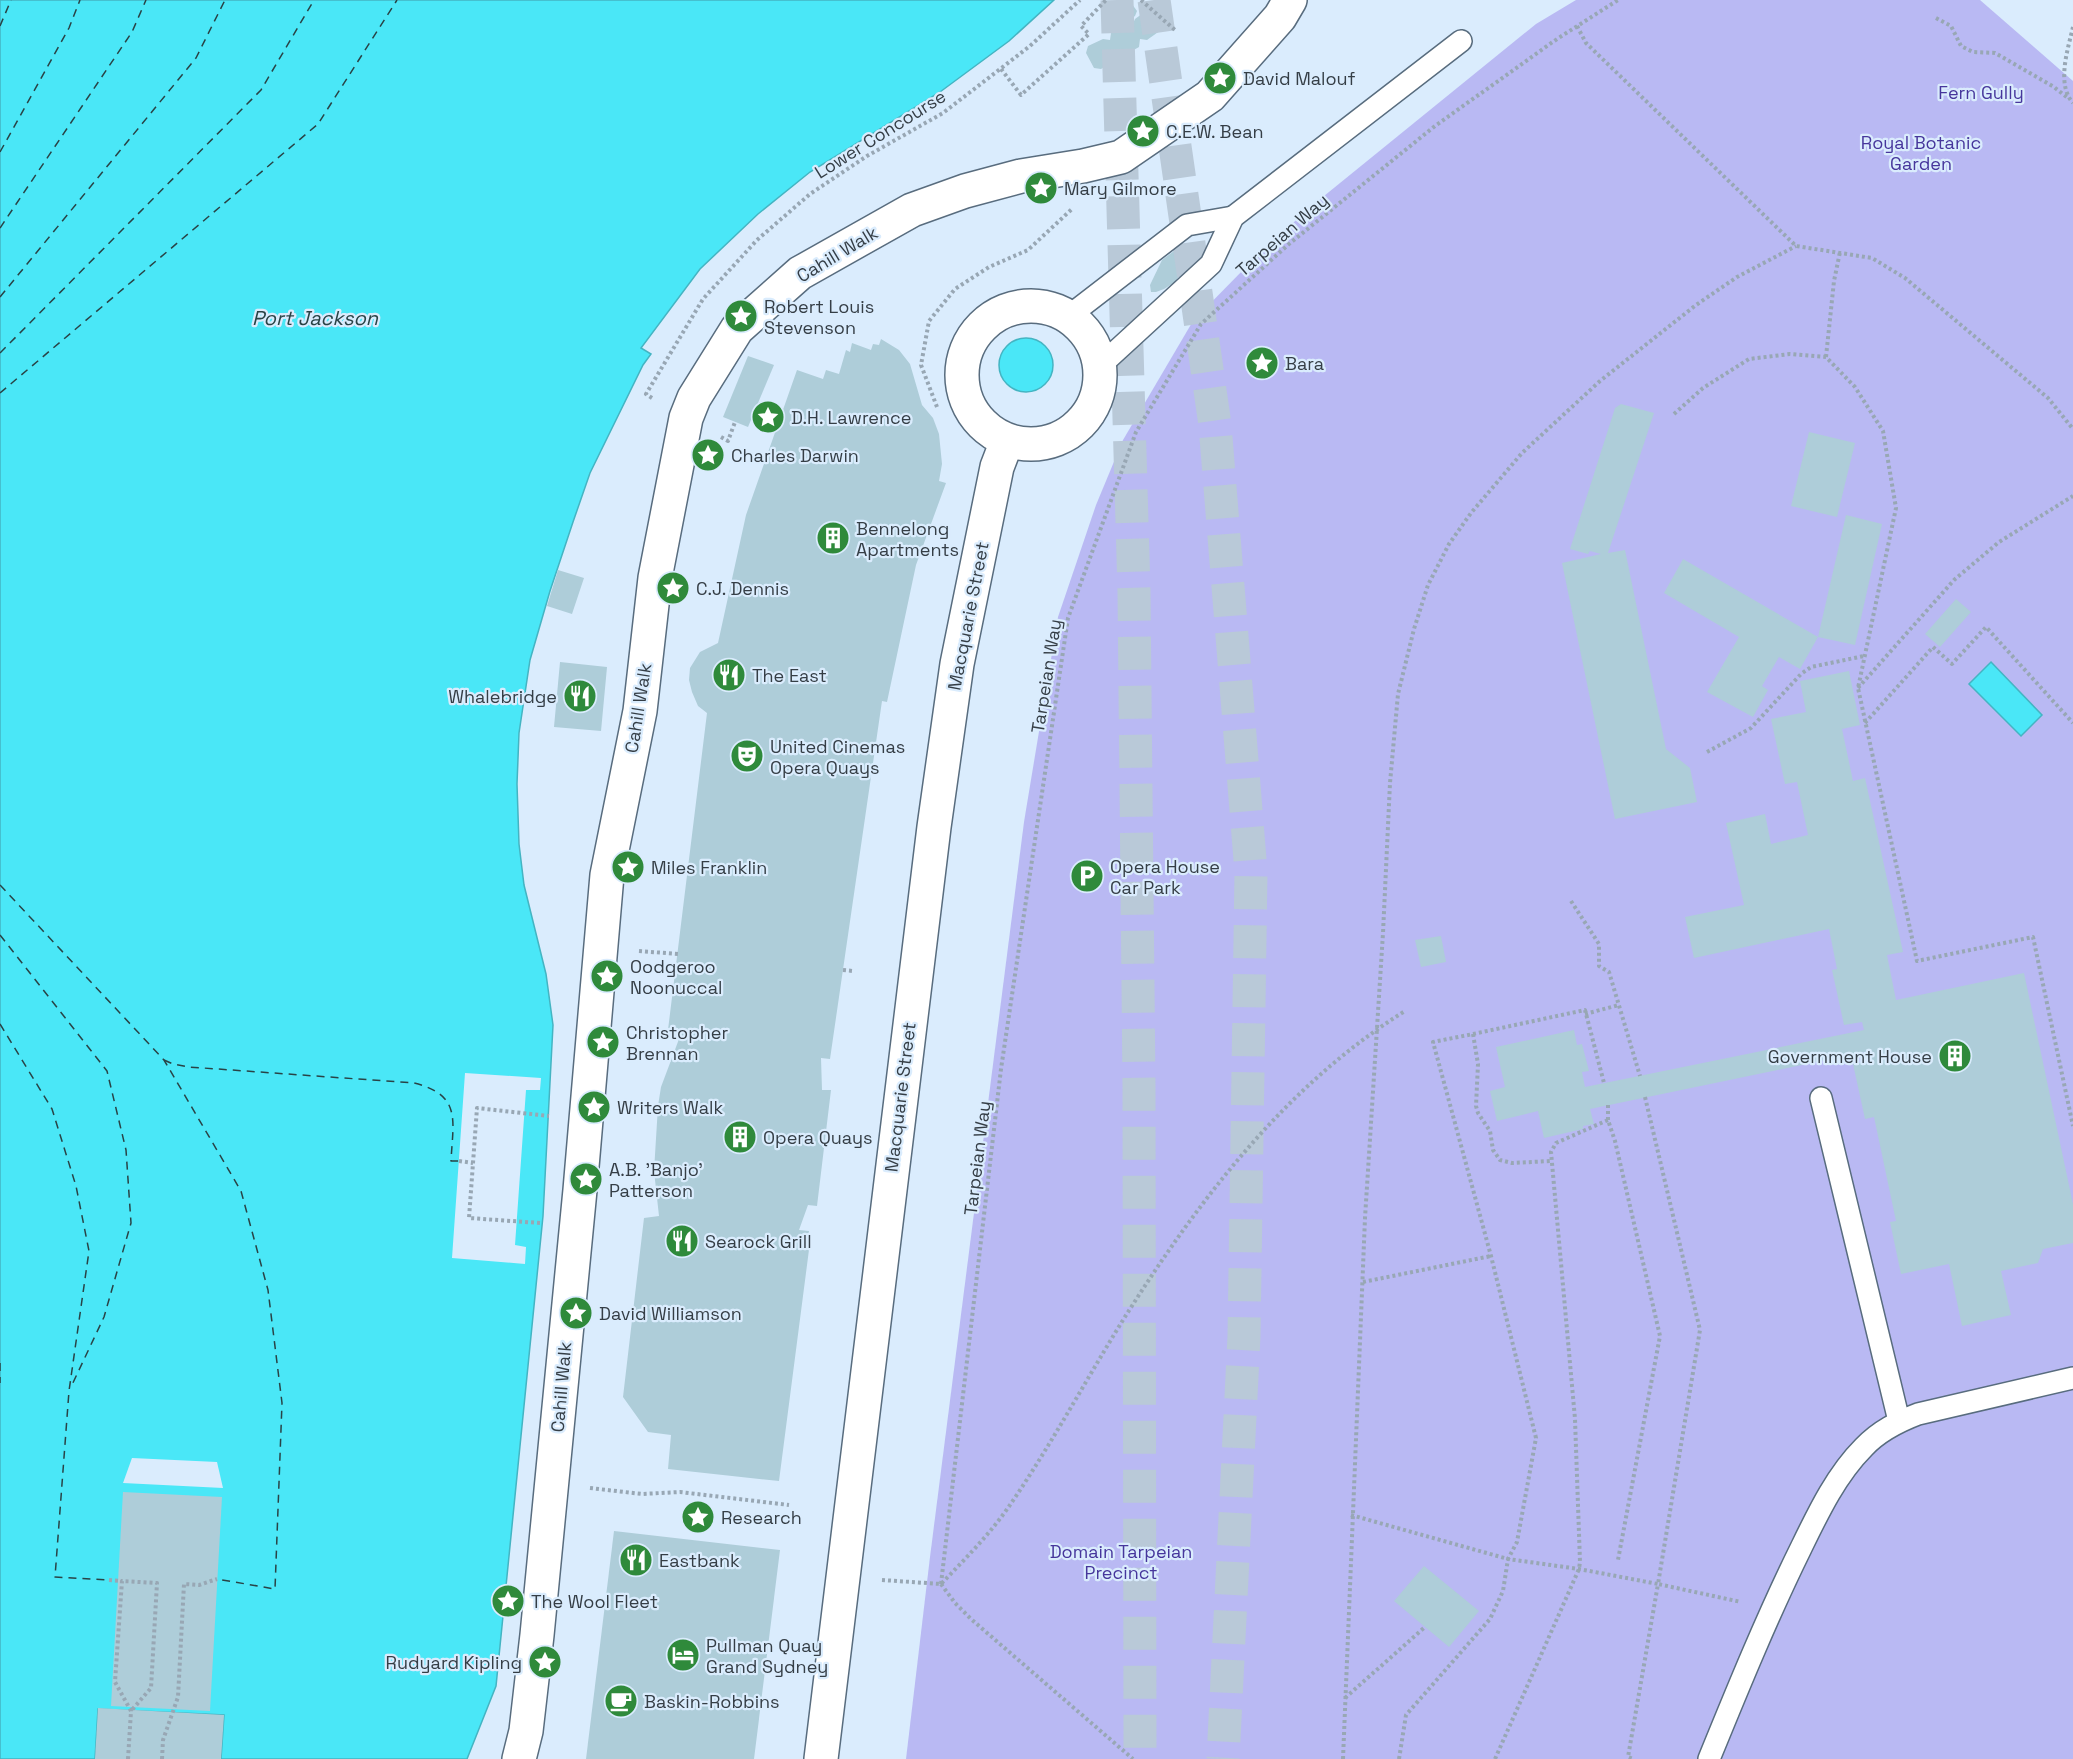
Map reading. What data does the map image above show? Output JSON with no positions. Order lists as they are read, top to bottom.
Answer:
{
  "streets": {
    "street": ["Cahill Walk", "Macquarie Street"],
    "path": ["Lower Concourse", "Tarpeian Way"]
  },
  "water": ["Port Jackson"],
  "parks": ["Fern Gully", "Royal Botanic Garden", "Domain Tarpeian Precinct"],
  "places": {
    "place": [
      "David Malouf",
      "C.E.W. Bean",
      "Mary Gilmore",
      "Robert Louis Stevenson",
      "Bara",
      "D.H. Lawrence",
      "Charles Darwin",
      "C.J. Dennis",
      "Miles Franklin",
      "Oodgeroo Noonuccal",
      "Christopher Brennan",
      "Writers Walk",
      "A.B. 'Banjo' Patterson",
      "David Williamson",
      "Research",
      "The Wool Fleet",
      "Rudyard Kipling"
    ],
    "building": ["Bennelong Apartments", "Government House", "Opera Quays"],
    "restaurant": [
      "The East",
      "Whalebridge",
      "Searock Grill",
      "Eastbank"
    ],
    "theatre": ["United Cinemas Opera Quays"],
    "parking": ["Opera House Car Park"],
    "hotel": ["Pullman Quay Grand Sydney"],
    "cafe": ["Baskin-Robbins"]
  }
}
